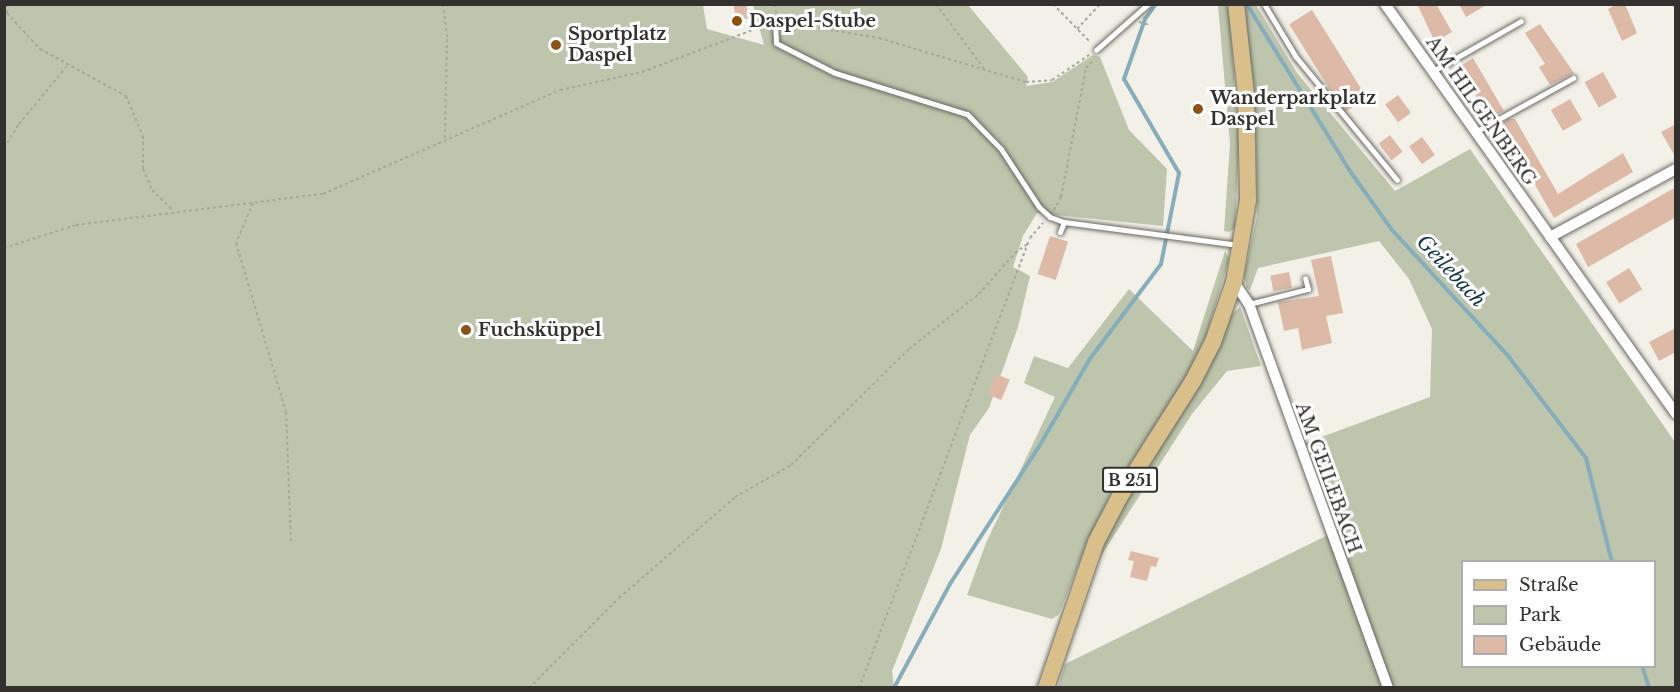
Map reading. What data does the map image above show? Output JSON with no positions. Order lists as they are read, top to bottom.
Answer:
{
  "streets": {
    "main road": ["B 251"],
    "street": ["AM HILGENBERG", "AM GEILEBACH"]
  },
  "crossings": [
    ["AM GEILEBACH", "B 251"]
  ],
  "water": ["Geilebach"],
  "places": [
    "Daspel-Stube",
    "Sportplatz Daspel",
    "Wanderparkplatz Daspel",
    "Fuchsküppel"
  ],
  "legend": ["Straße", "Park", "Gebäude"]
}
